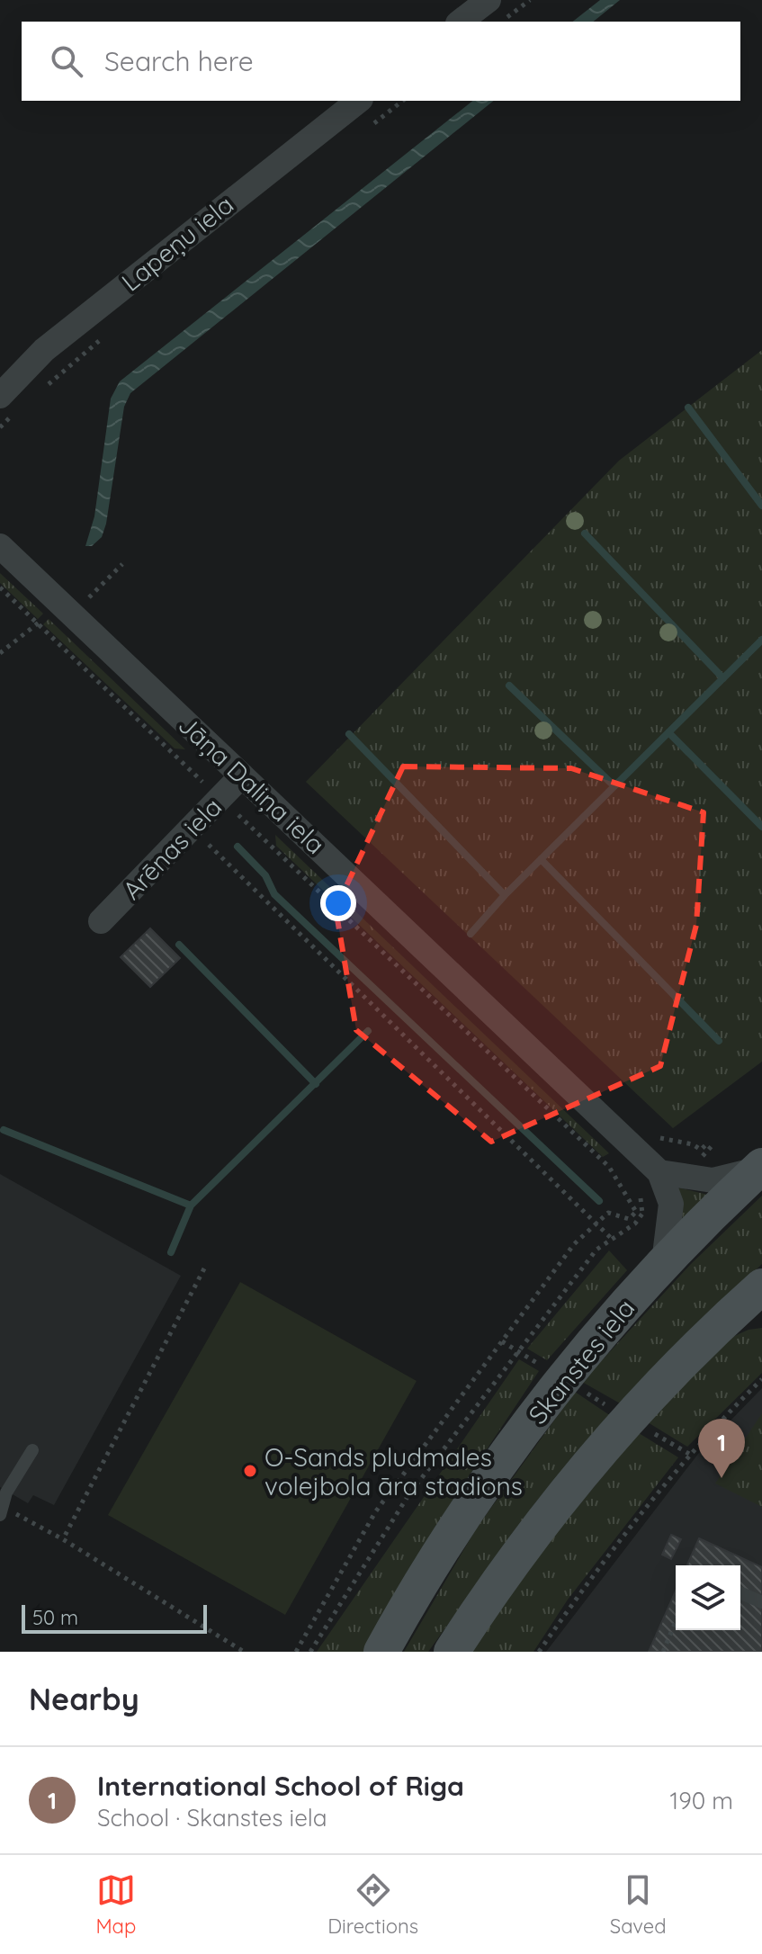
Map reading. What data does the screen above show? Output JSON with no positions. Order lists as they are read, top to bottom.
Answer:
{
  "streets": {
    "main road": ["Skanstes iela"],
    "street": ["Lapeņu iela", "Jāņa Daliņa iela", "Arēnas iela"]
  },
  "crossings": [
    ["Jāņa Daliņa iela", "Arēnas iela"],
    ["Jāņa Daliņa iela", "Skanstes iela"]
  ],
  "places": ["O-Sands pludmales volejbola āra stadions"],
  "scale_bar": "50 m",
  "page": {
    "search": "Search here",
    "pins": "1",
    "scale": "50 m",
    "heading": "Nearby",
    "list": [
      {
        "mark": "1",
        "name": "International School of Riga",
        "note": "School · Skanstes iela",
        "value": "190 m"
      }
    ],
    "nav": ["Map", "Directions", "Saved"]
  }
}
